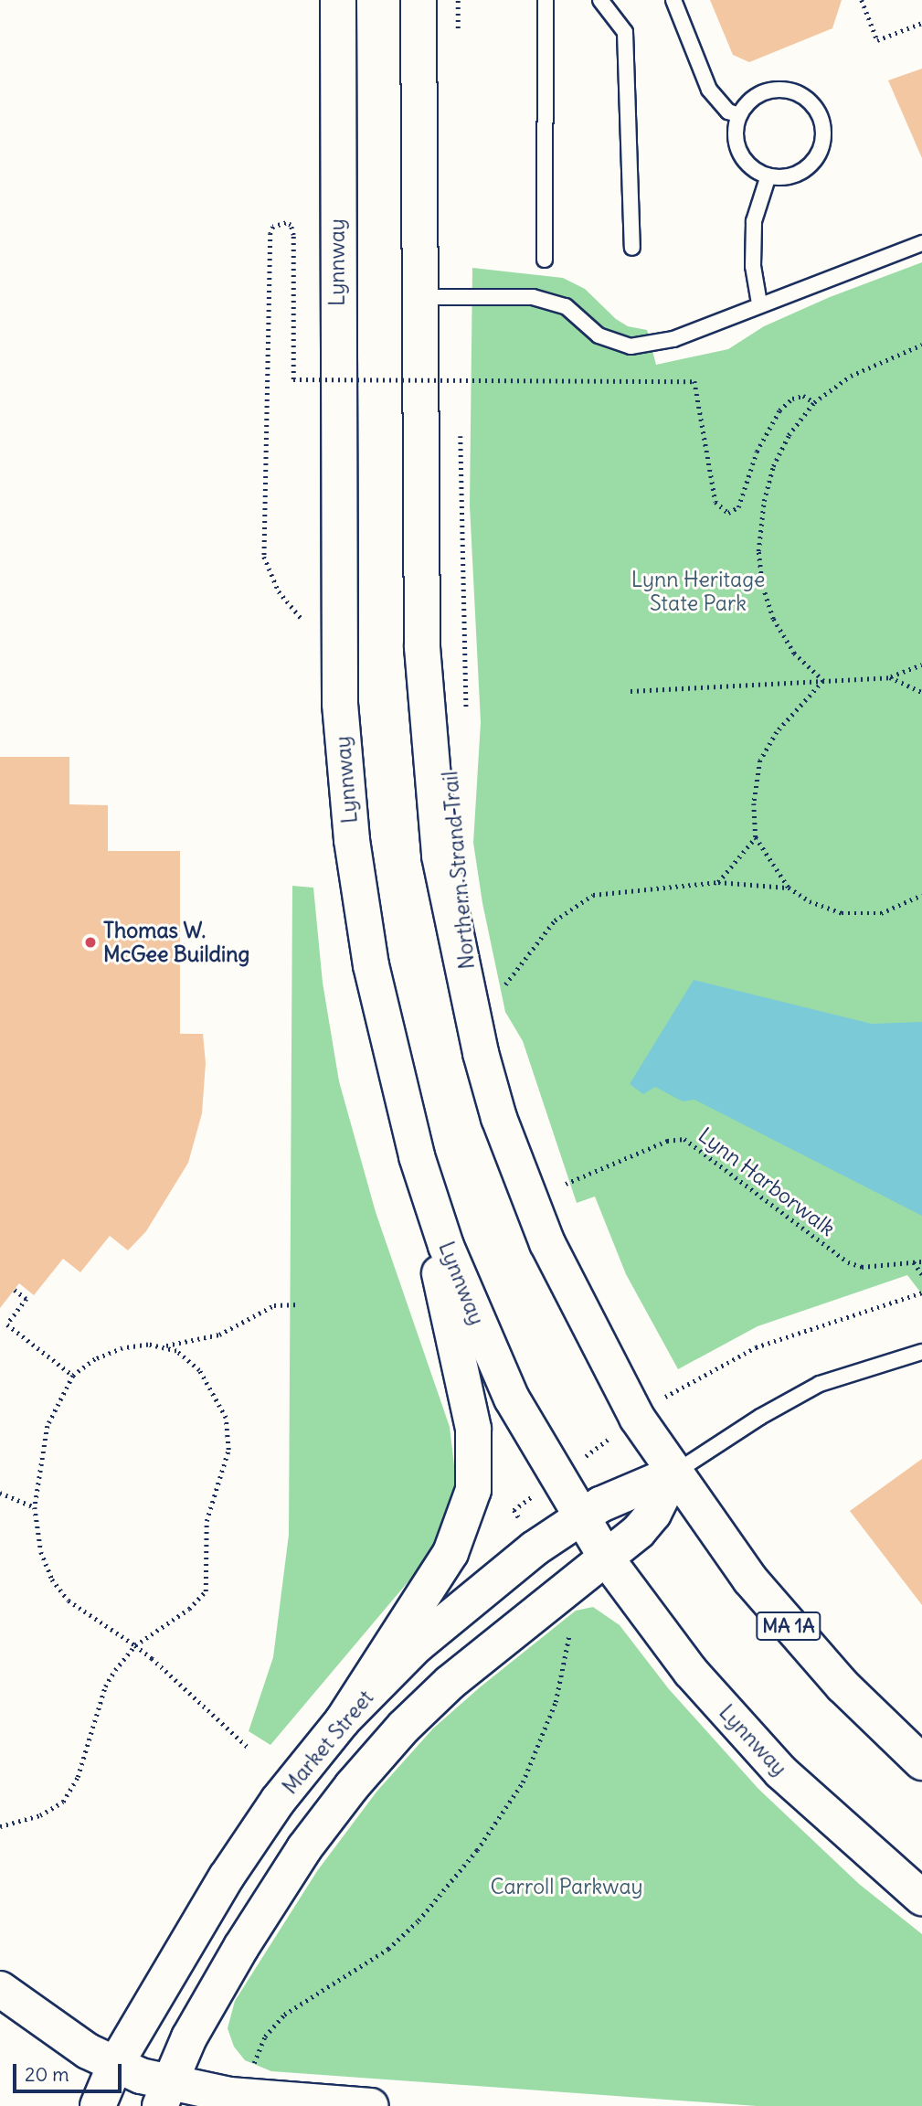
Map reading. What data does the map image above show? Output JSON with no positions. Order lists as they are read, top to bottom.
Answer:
{
  "streets": {
    "main road": ["Lynnway", "MA 1A", "Market Street"],
    "path": ["Lynn Harborwalk"]
  },
  "crossings": [
    ["Lynnway", "Market Street"]
  ],
  "parks": ["Lynn Heritage State Park", "Carroll Parkway"],
  "places": ["Thomas W. McGee Building"],
  "scale_bar": "20 m"
}
